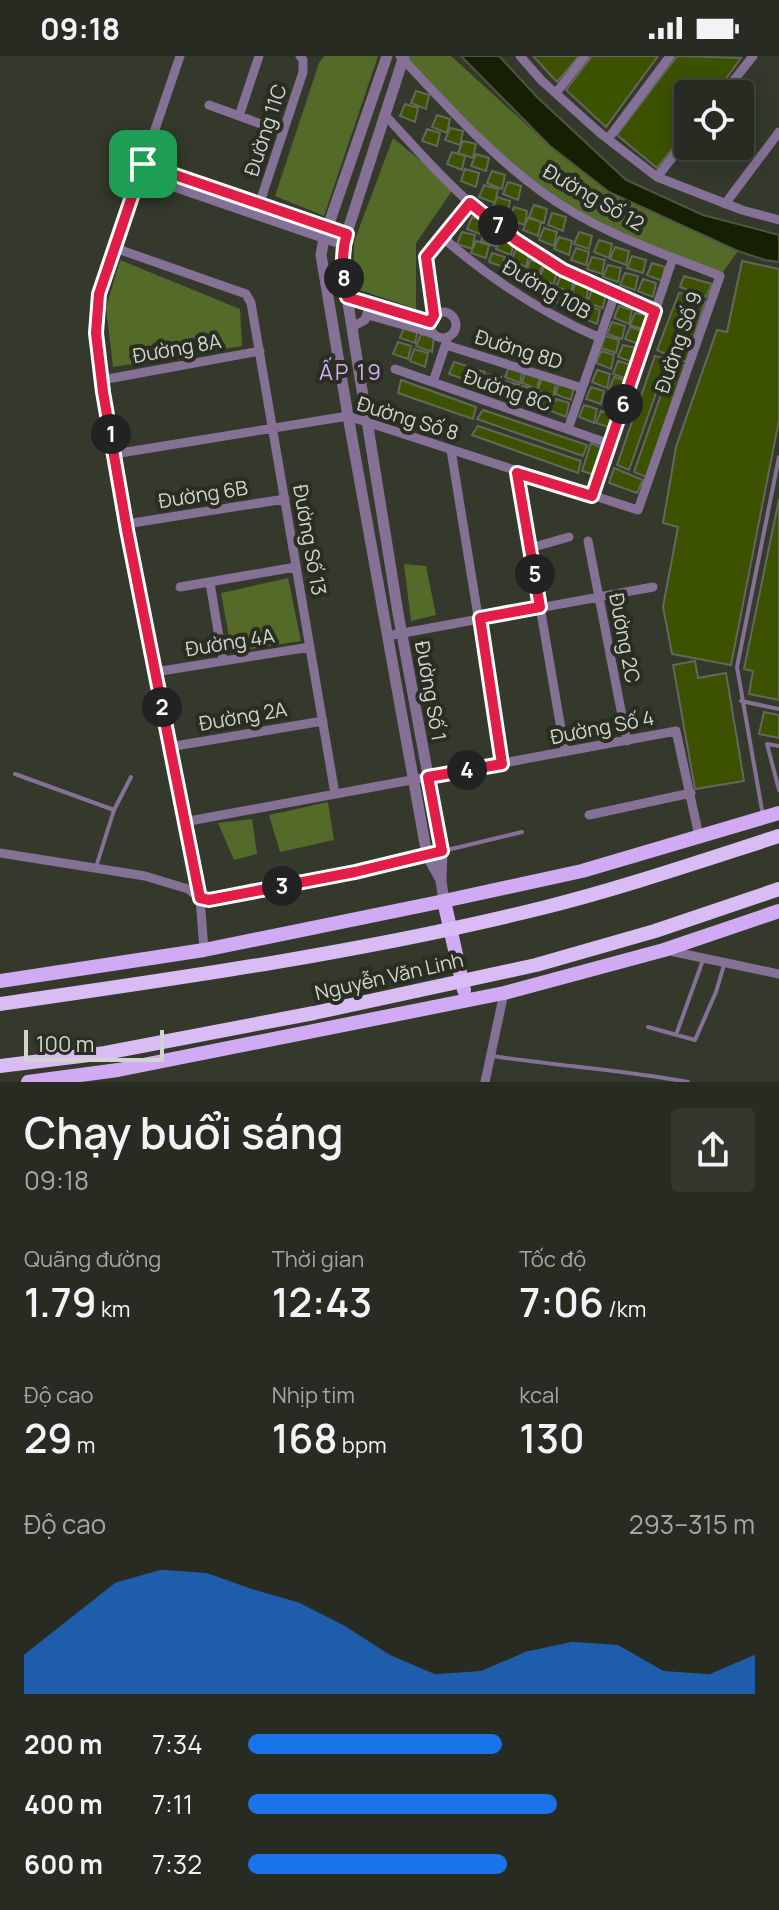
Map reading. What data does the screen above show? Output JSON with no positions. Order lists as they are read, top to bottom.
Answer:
{
  "streets": {
    "highway": ["Nguyễn Văn Linh"],
    "street": [
      "Đường 11C",
      "Đường Số 12",
      "Đường 10B",
      "Đường Số 9",
      "Đường 8A",
      "Đường 8D",
      "Đường 8C",
      "Đường Số 8",
      "Đường 6B",
      "Đường Số 13",
      "Đường 2C",
      "Đường 4A",
      "Đường Số 1",
      "Đường 2A",
      "Đường Số 4"
    ]
  },
  "crossings": [
    ["Đường Số 12", "Đường Số 9"],
    ["Đường Số 12", "Đường Số 1"],
    ["Đường Số 9", "Đường Số 8"],
    ["Đường 8A", "Đường Số 13"],
    ["Đường Số 8", "Đường Số 13"],
    ["Đường Số 8", "Đường Số 1"],
    ["Đường 6B", "Đường Số 13"],
    ["Đường Số 13", "Đường 4A"],
    ["Đường Số 13", "Đường 2A"],
    ["Đường Số 13", "Đường Số 4"],
    ["Đường 2C", "Đường Số 4"],
    ["Đường Số 1", "Đường Số 4"]
  ],
  "districts": ["ẤP 19"],
  "scale_bar": "100 m",
  "page": {
    "status": "09:18",
    "pins": [
      "7",
      "8",
      "6",
      "1",
      "5",
      "2",
      "4",
      "3"
    ],
    "scale": "100 m",
    "heading": ["Chạy buổi sáng", "09:18"],
    "stats": [
      ["Quãng đường", "1.79 km"],
      ["Thời gian", "12:43"],
      ["Tốc độ", "7:06 /km"],
      ["Độ cao", "29 m"],
      ["Nhịp tim", "168 bpm"],
      ["kcal", "130"]
    ],
    "chart": ["Độ cao", "293–315 m"],
    "list": [
      {
        "name": "200 m",
        "note": "7:34"
      },
      {
        "name": "400 m",
        "note": "7:11"
      },
      {
        "name": "600 m",
        "note": "7:32"
      }
    ]
  }
}
